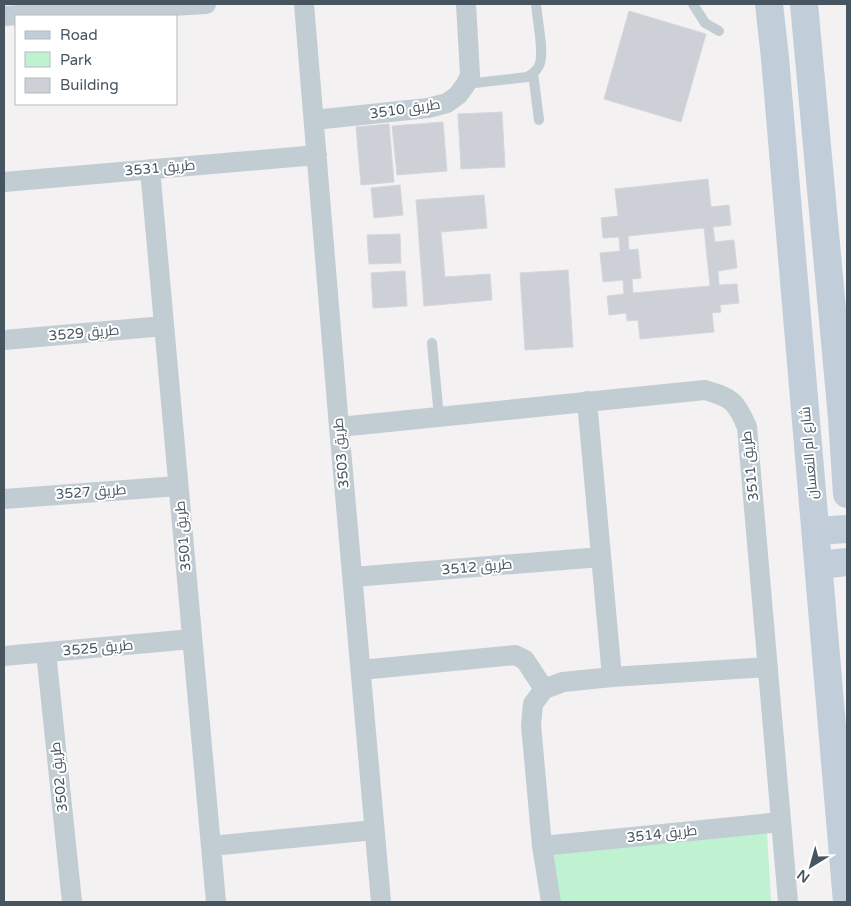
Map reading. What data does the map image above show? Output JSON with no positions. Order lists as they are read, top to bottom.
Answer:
{
  "streets": {
    "main road": ["شارع ام النعسان"],
    "street": [
      "طريق 3510",
      "طريق 3531",
      "طريق 3529",
      "طريق 3503",
      "طريق 3511",
      "طريق 3527",
      "طريق 3501",
      "طريق 3512",
      "طريق 3525",
      "طريق 3502",
      "طريق 3514"
    ]
  },
  "crossings": [
    ["طريق 3510", "طريق 3503"],
    ["طريق 3531", "طريق 3503"],
    ["طريق 3531", "طريق 3501"],
    ["طريق 3529", "طريق 3501"],
    ["طريق 3503", "طريق 3511"],
    ["طريق 3503", "طريق 3512"],
    ["طريق 3511", "طريق 3514"],
    ["طريق 3527", "طريق 3501"],
    ["طريق 3501", "طريق 3525"],
    ["طريق 3525", "طريق 3502"]
  ],
  "legend": ["Road", "Park", "Building"],
  "north": "bottom left"
}
